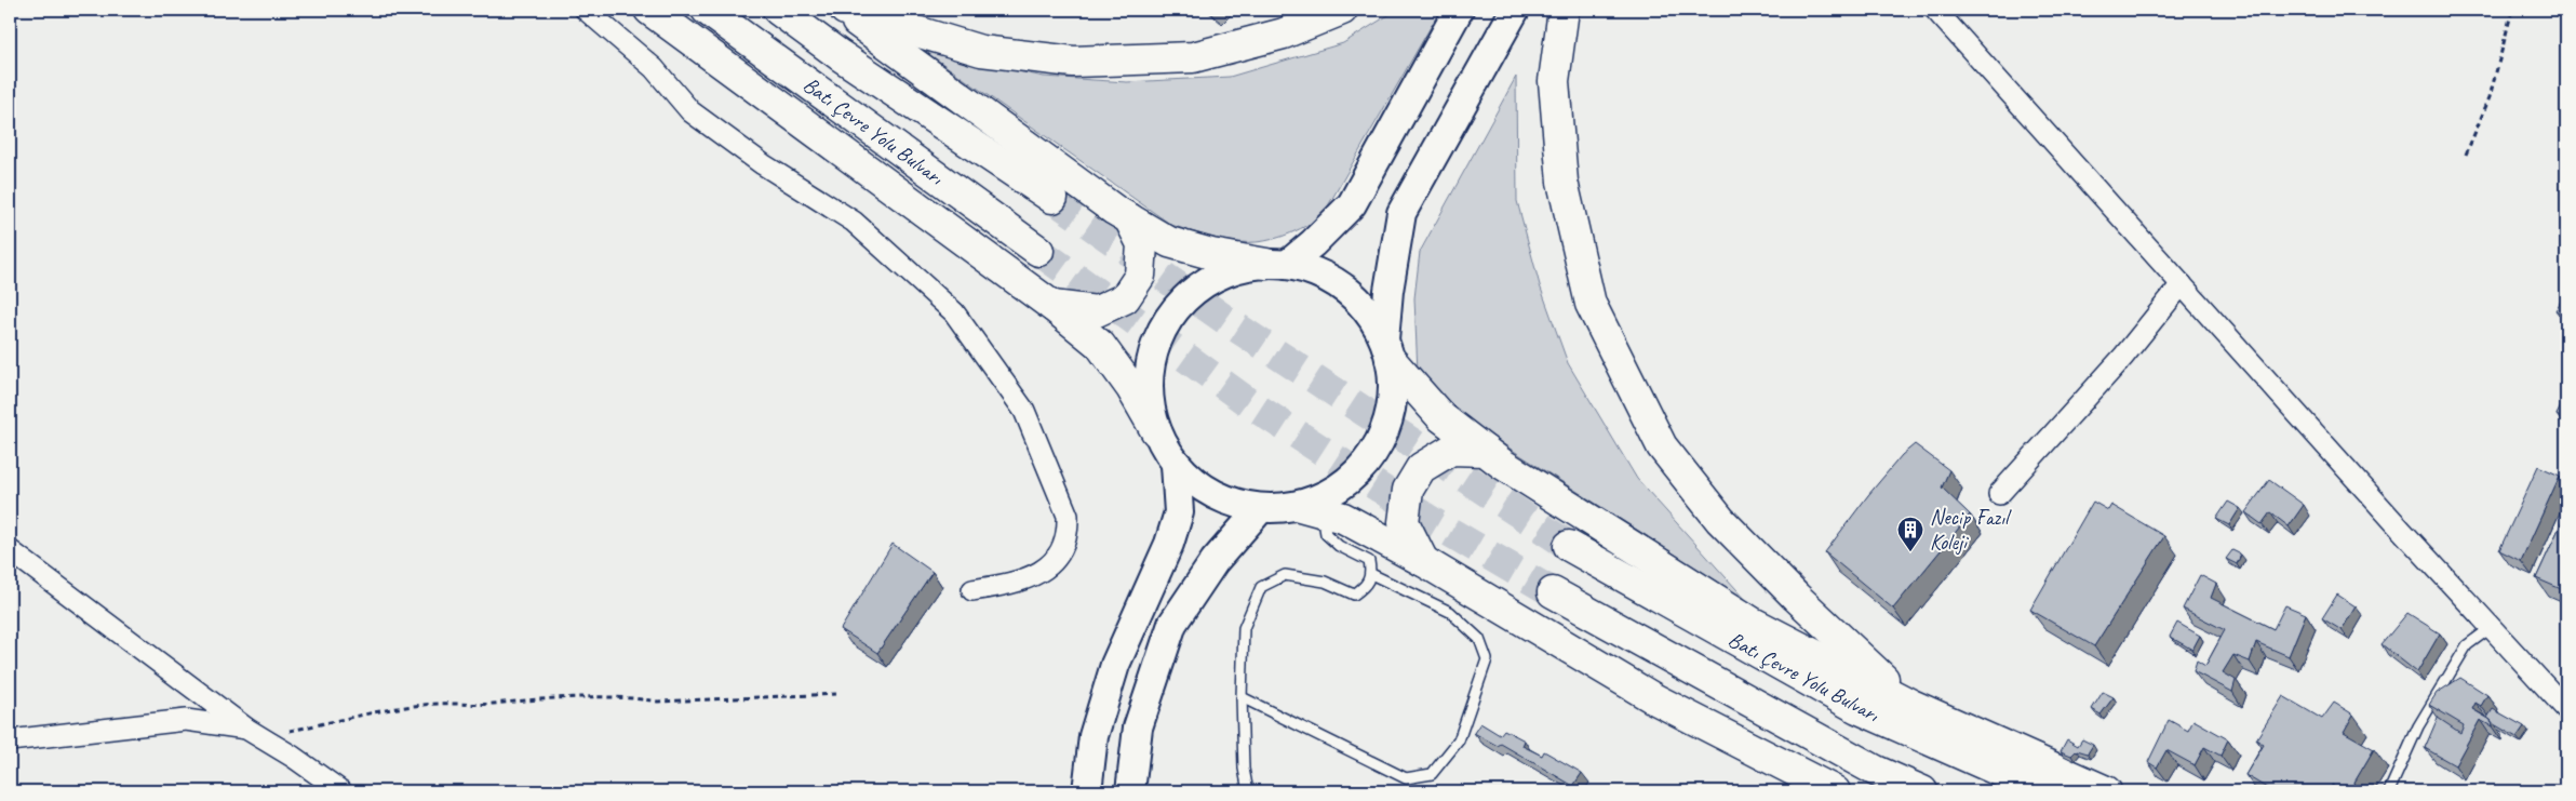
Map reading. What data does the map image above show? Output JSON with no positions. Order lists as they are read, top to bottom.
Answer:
{
  "streets": {
    "highway": ["Batı Çevre Yolu Bulvarı"]
  },
  "places": {
    "building": ["Necip Fazıl Koleji"]
  }
}
